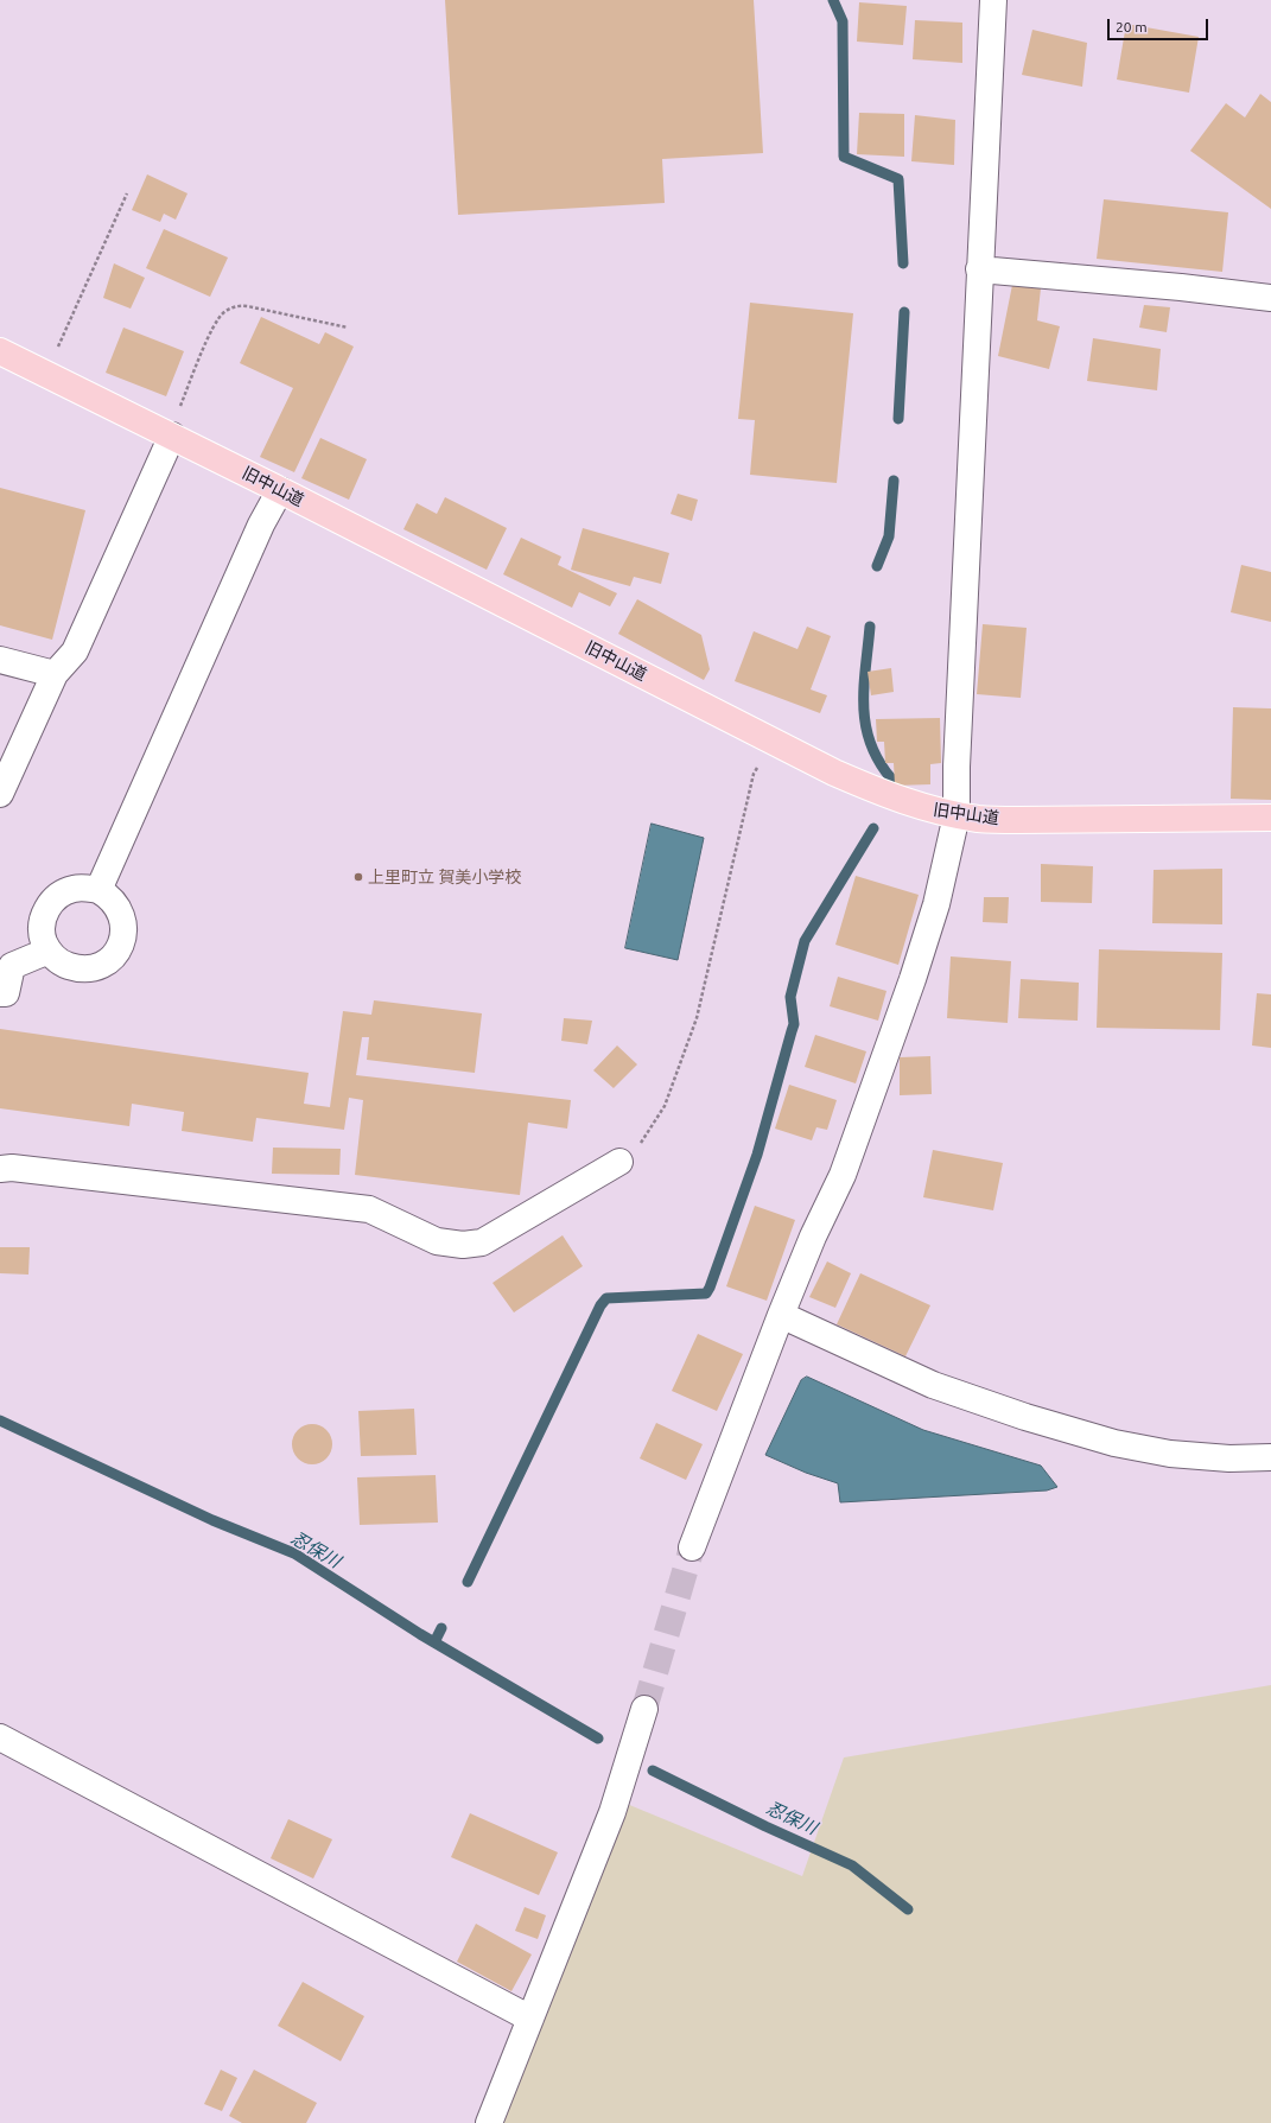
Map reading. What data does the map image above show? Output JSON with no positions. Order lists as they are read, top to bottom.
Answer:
{
  "streets": {
    "main road": ["旧中山道"]
  },
  "water": ["忍保川"],
  "places": ["上里町立 賀美小学校"],
  "scale_bar": "20 m"
}
